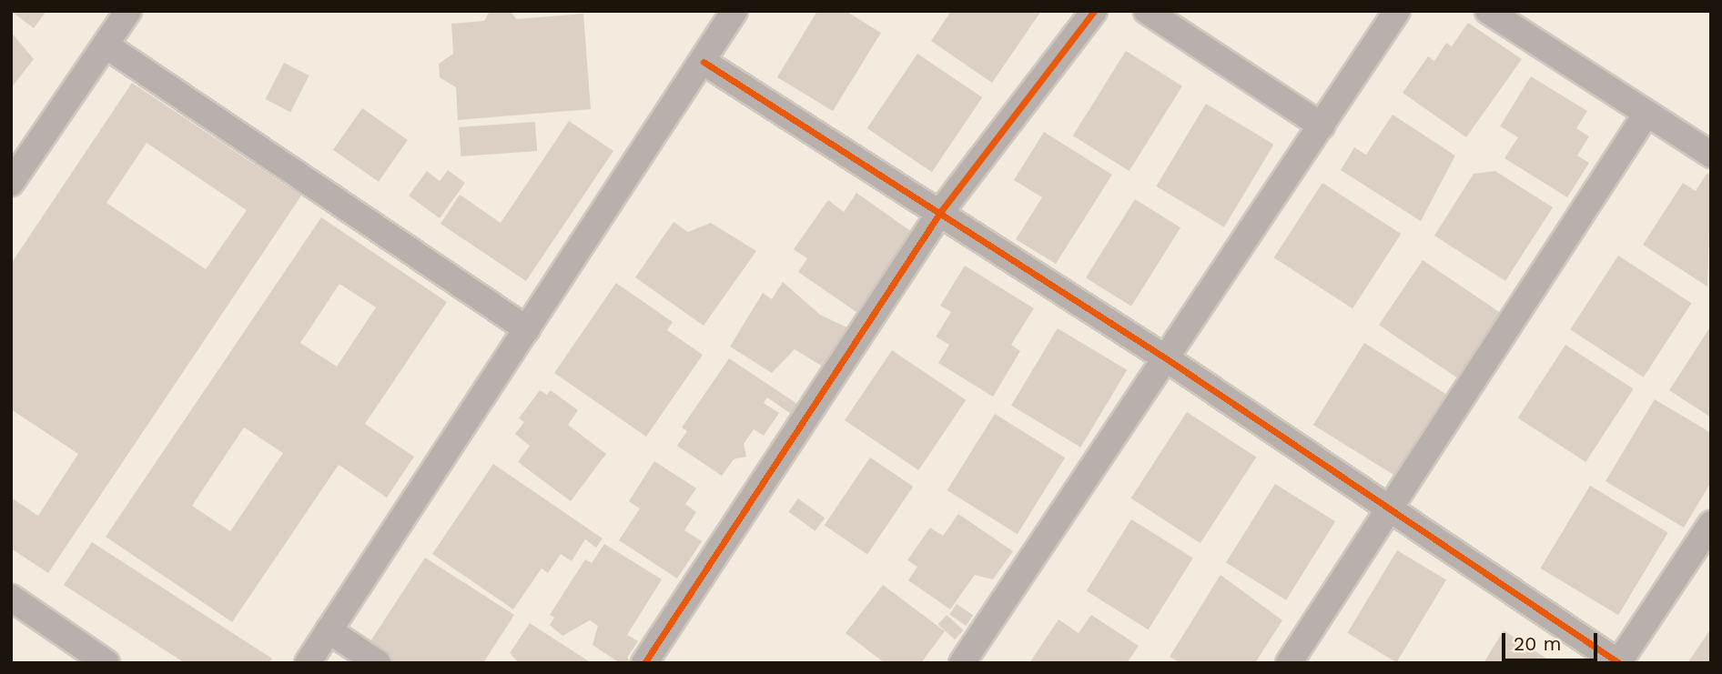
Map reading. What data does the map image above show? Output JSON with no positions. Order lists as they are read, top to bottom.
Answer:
{
  "scale_bar": "20 m"
}
